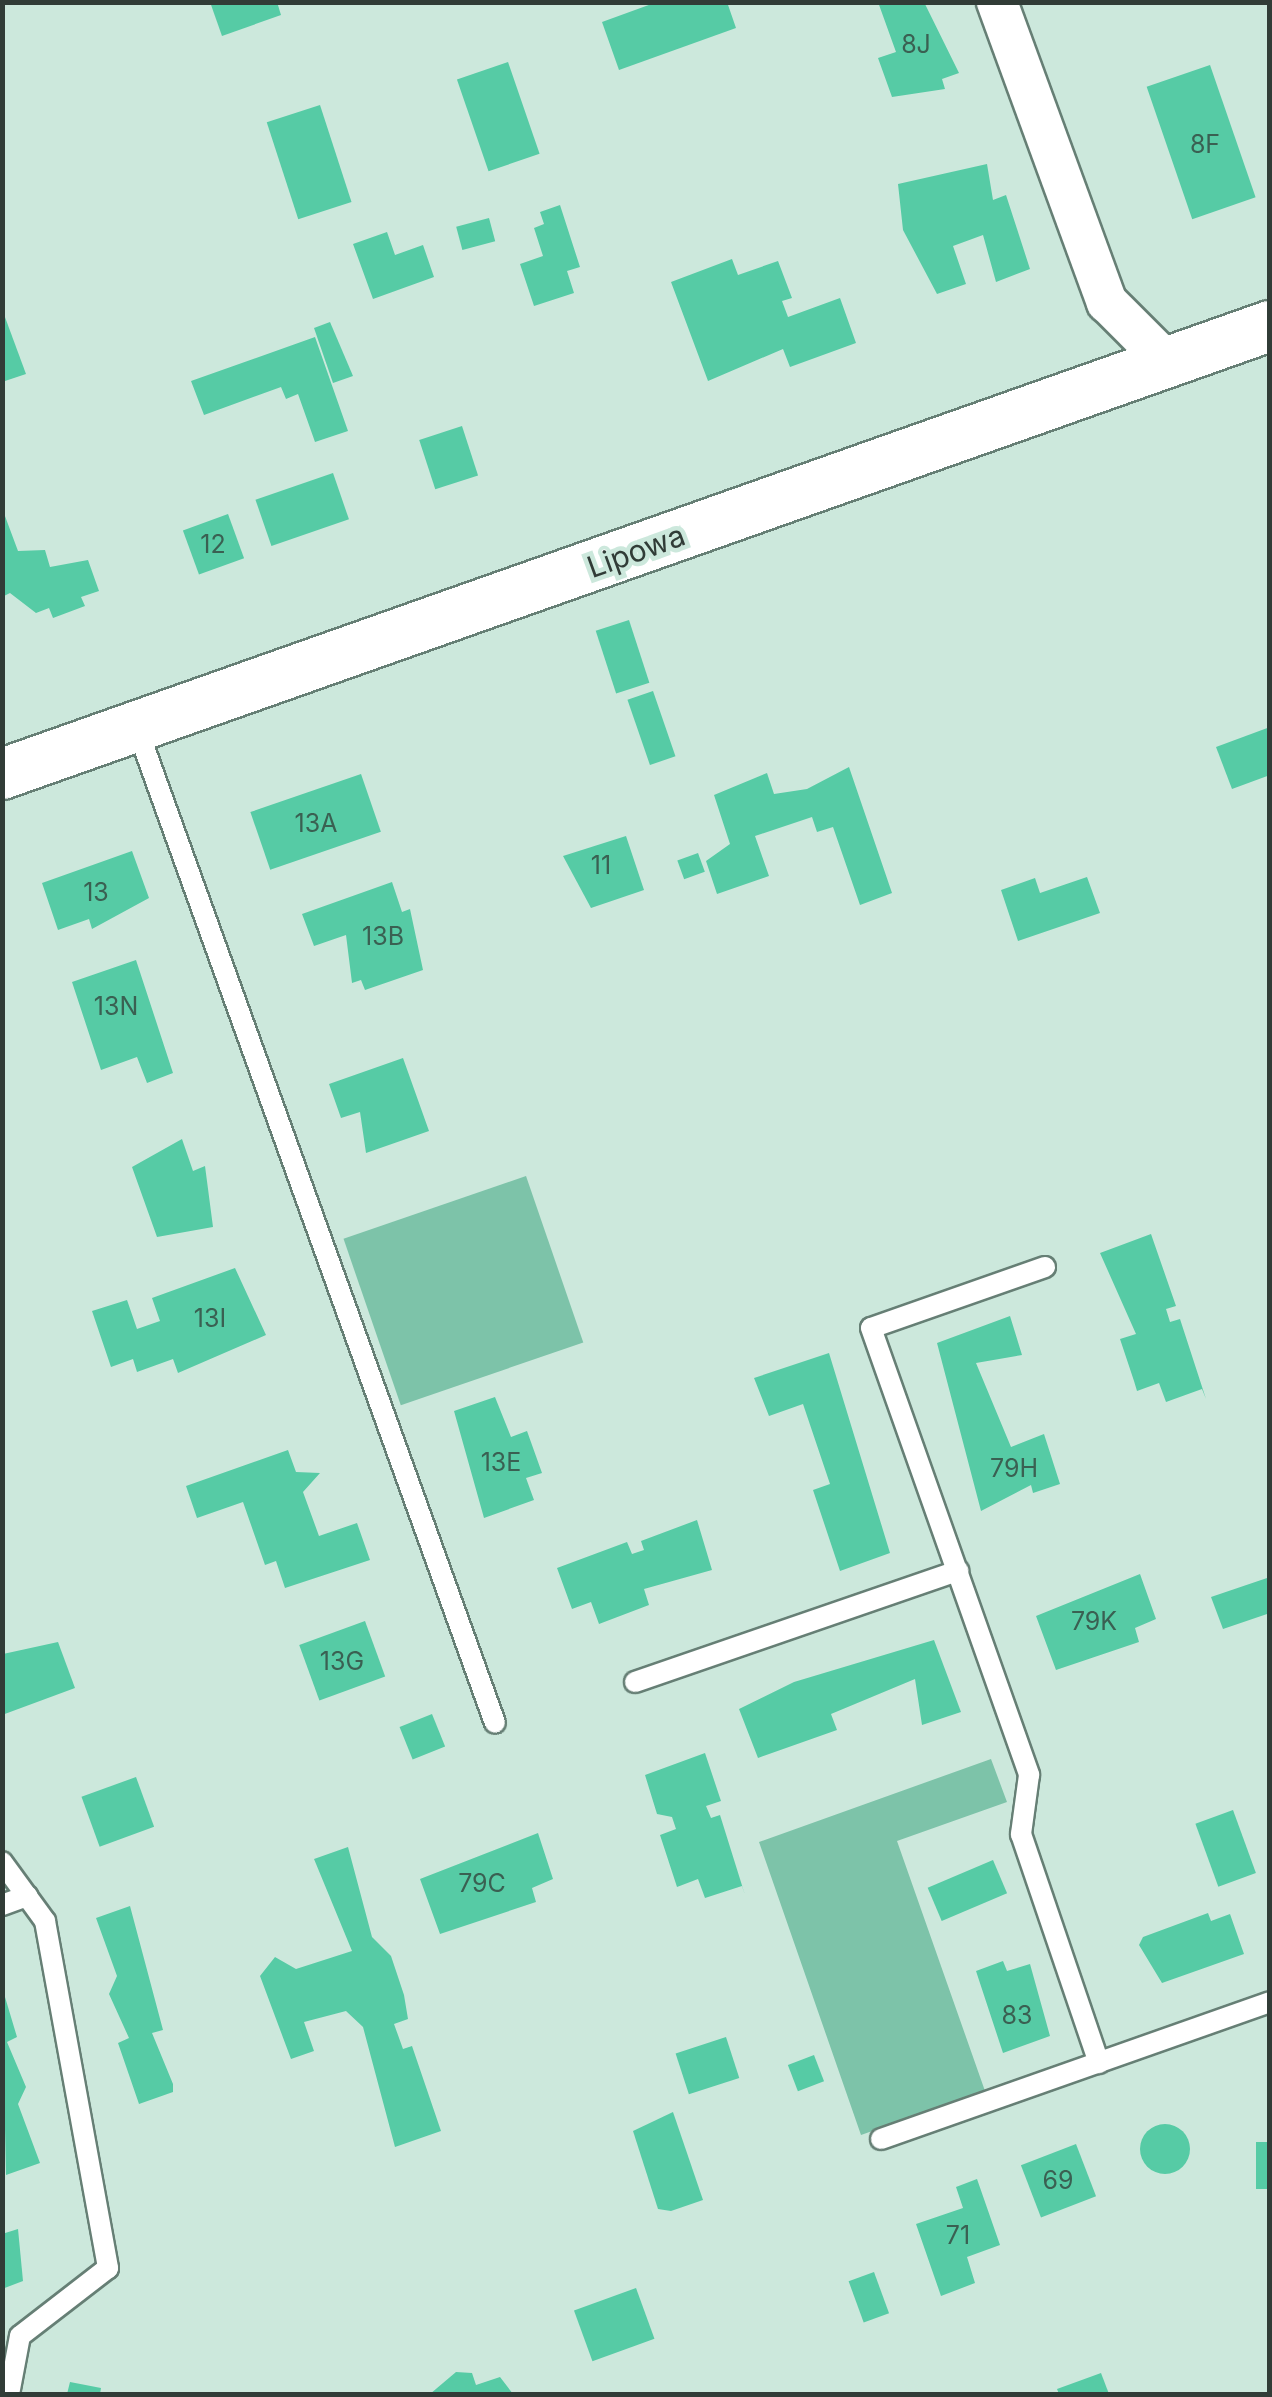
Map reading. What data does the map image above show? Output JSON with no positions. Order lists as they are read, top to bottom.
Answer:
{
  "streets": {
    "street": ["Lipowa"]
  },
  "house_numbers": [
    "8J",
    "8F",
    "12",
    "13A",
    "11",
    "13",
    "13B",
    "13N",
    "13I",
    "13E",
    "79H",
    "79K",
    "13G",
    "79C",
    "83",
    "69",
    "71"
  ]
}
